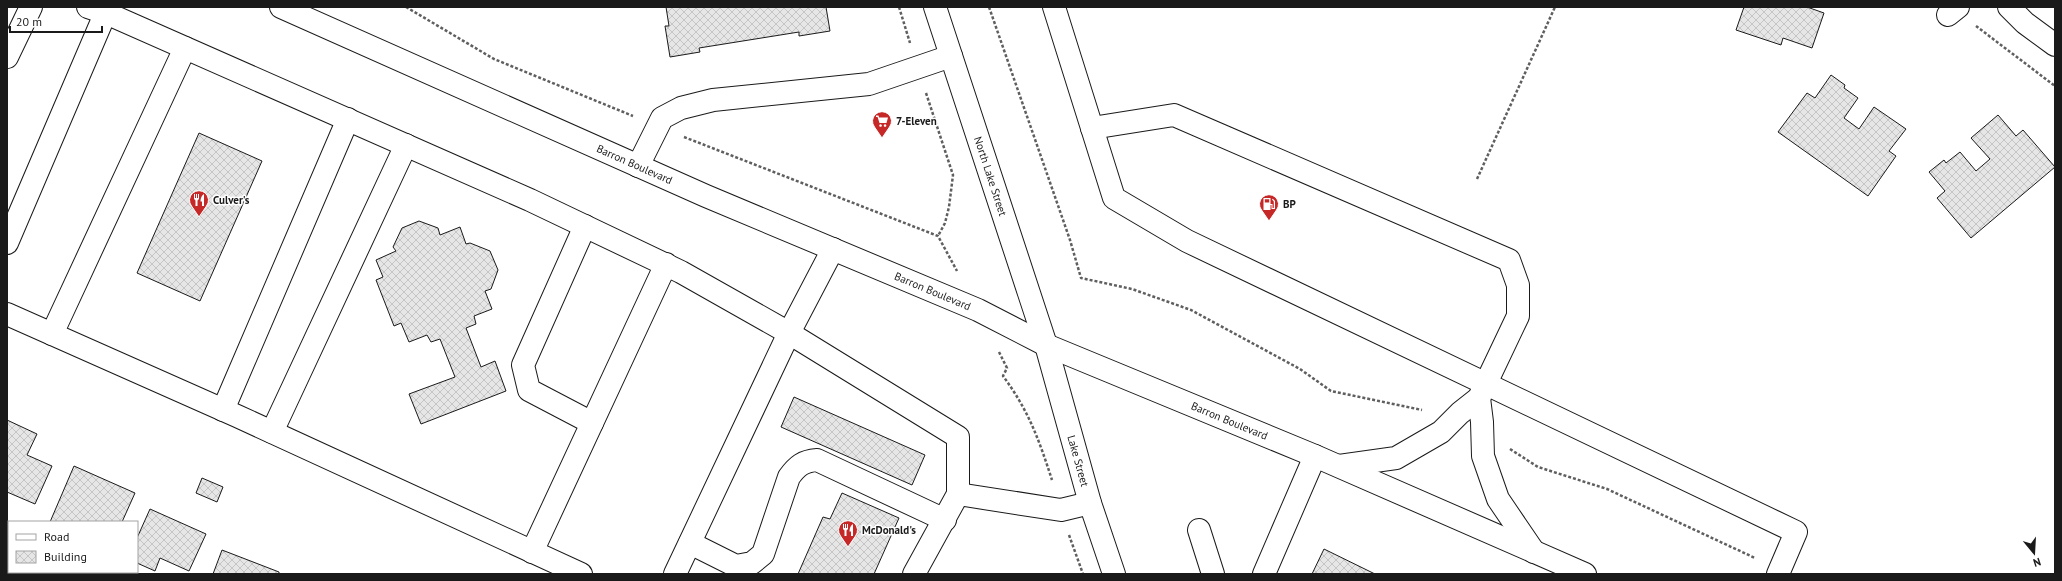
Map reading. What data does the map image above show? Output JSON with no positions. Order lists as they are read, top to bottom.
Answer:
{
  "streets": {
    "main road": ["Barron Boulevard", "North Lake Street", "Lake Street"]
  },
  "crossings": [
    ["Barron Boulevard", "North Lake Street"],
    ["Barron Boulevard", "Lake Street"],
    ["North Lake Street", "Lake Street"]
  ],
  "places": {
    "supermarket": ["7-Eleven"],
    "restaurant": ["Culver's", "McDonald's"],
    "fuel station": ["BP"]
  },
  "legend": ["Road", "Building"],
  "scale_bar": "20 m",
  "north": "bottom"
}
